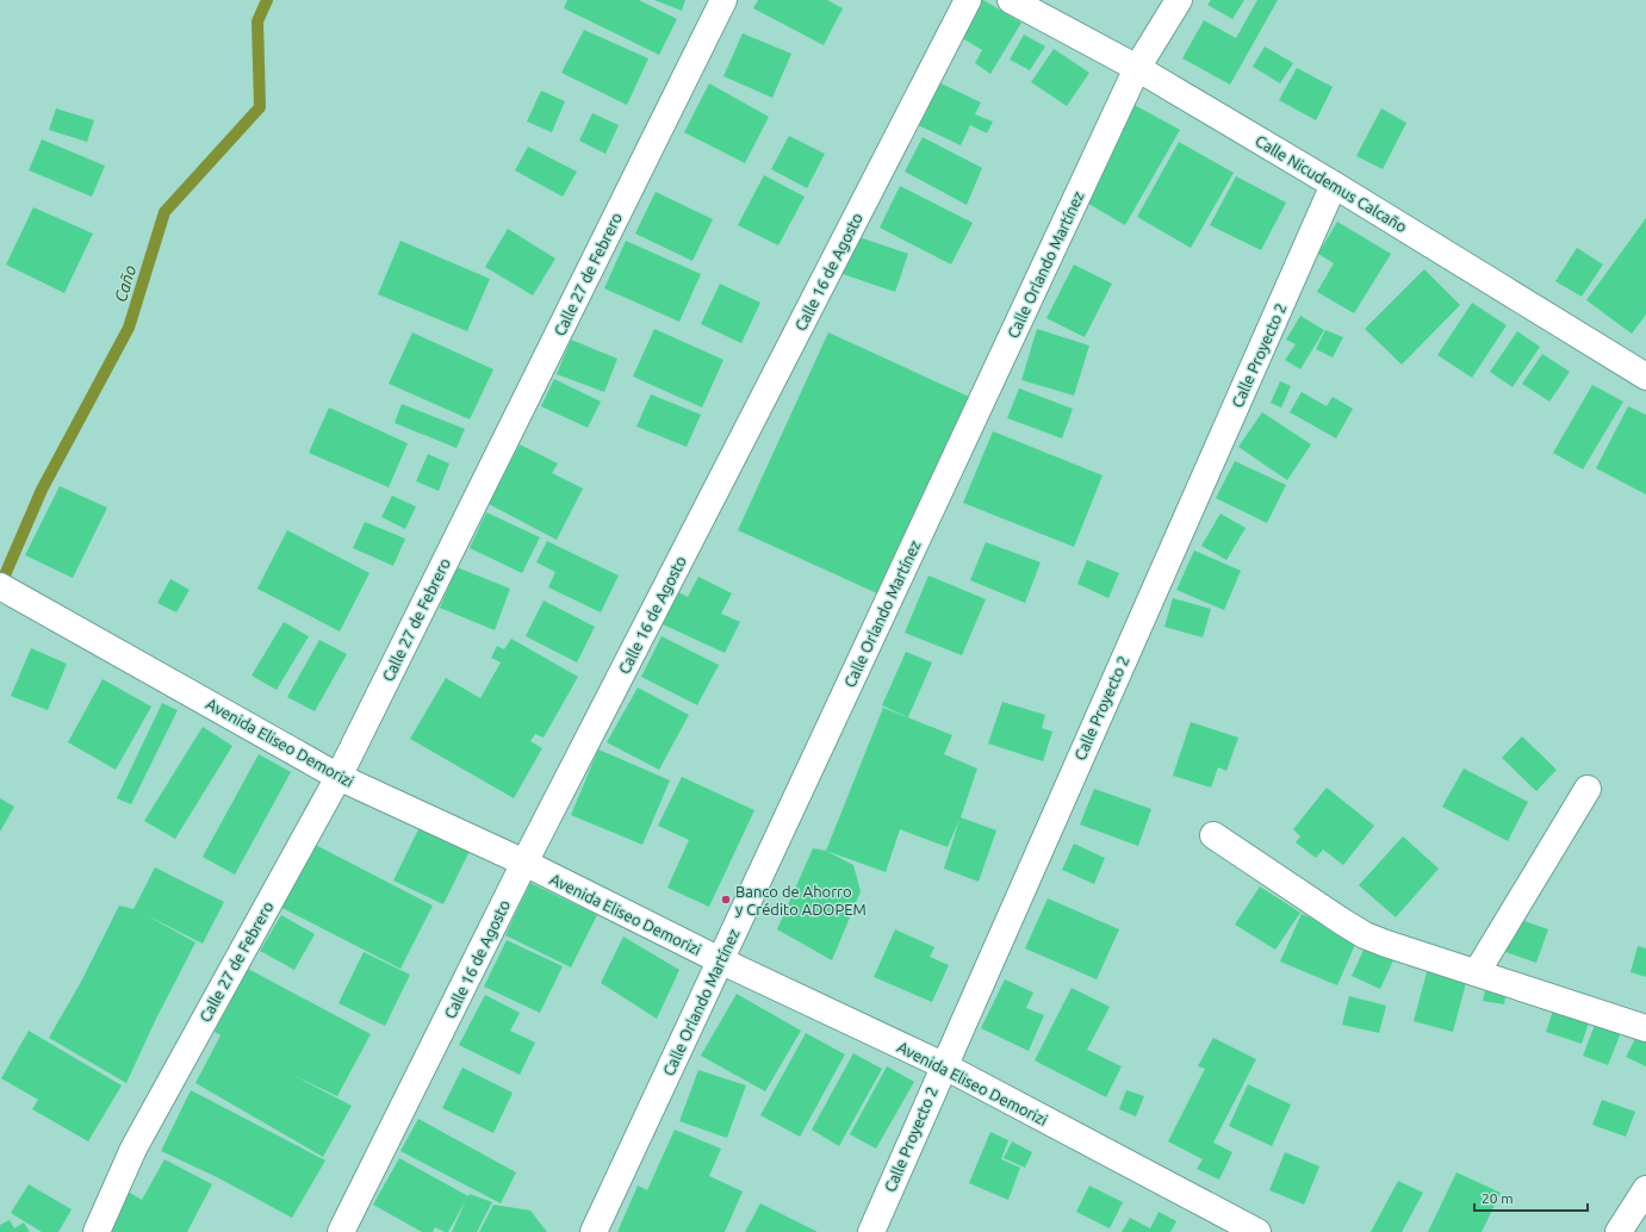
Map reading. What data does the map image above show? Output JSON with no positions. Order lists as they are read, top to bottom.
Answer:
{
  "streets": {
    "street": [
      "Calle Nicudemus Calcaño",
      "Calle Orlando Martínez",
      "Calle 16 de Agosto",
      "Calle 27 de Febrero",
      "Calle Proyecto 2",
      "Avenida Eliseo Demorizi"
    ]
  },
  "crossings": [
    ["Calle Nicudemus Calcaño", "Calle Orlando Martínez"],
    ["Calle Nicudemus Calcaño", "Calle Proyecto 2"],
    ["Calle Orlando Martínez", "Avenida Eliseo Demorizi"],
    ["Calle 16 de Agosto", "Avenida Eliseo Demorizi"],
    ["Calle 27 de Febrero", "Avenida Eliseo Demorizi"],
    ["Calle Proyecto 2", "Avenida Eliseo Demorizi"]
  ],
  "water": ["Caño"],
  "places": ["Banco de Ahorro y Crédito ADOPEM"],
  "scale_bar": "20 m"
}
